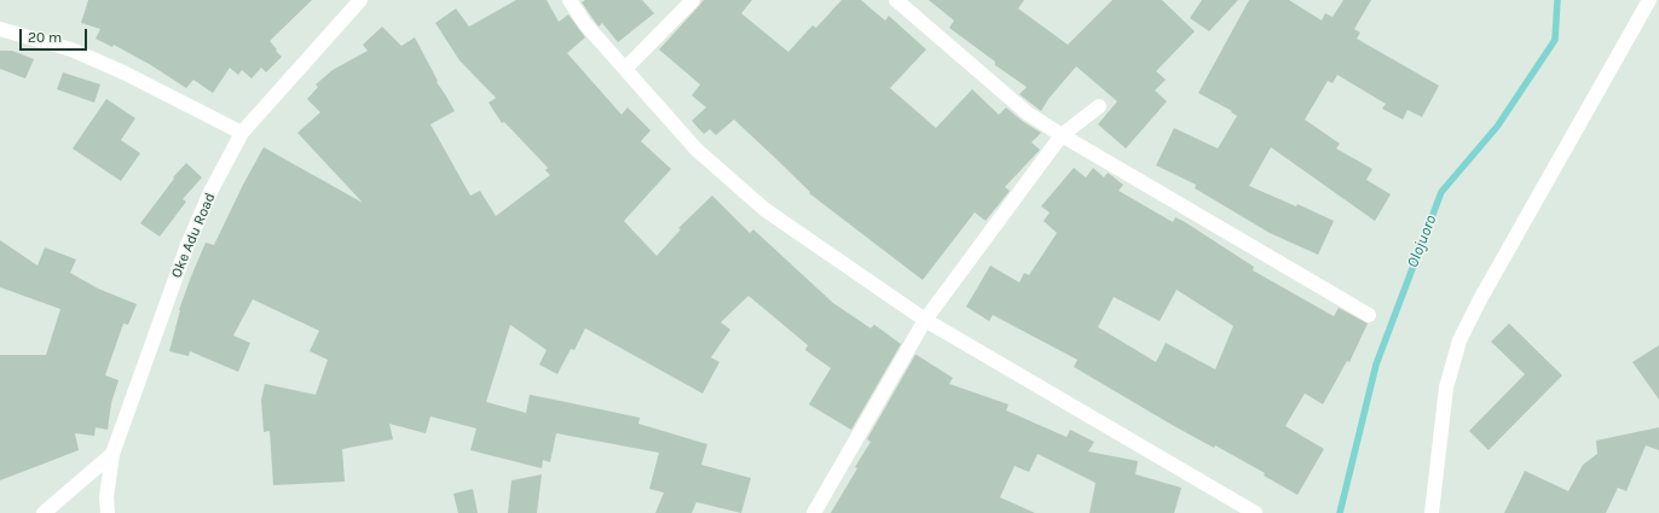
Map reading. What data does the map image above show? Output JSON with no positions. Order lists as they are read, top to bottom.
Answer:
{
  "streets": {
    "street": ["Oke Adu Road"]
  },
  "water": ["Olojuoro"],
  "scale_bar": "20 m"
}
